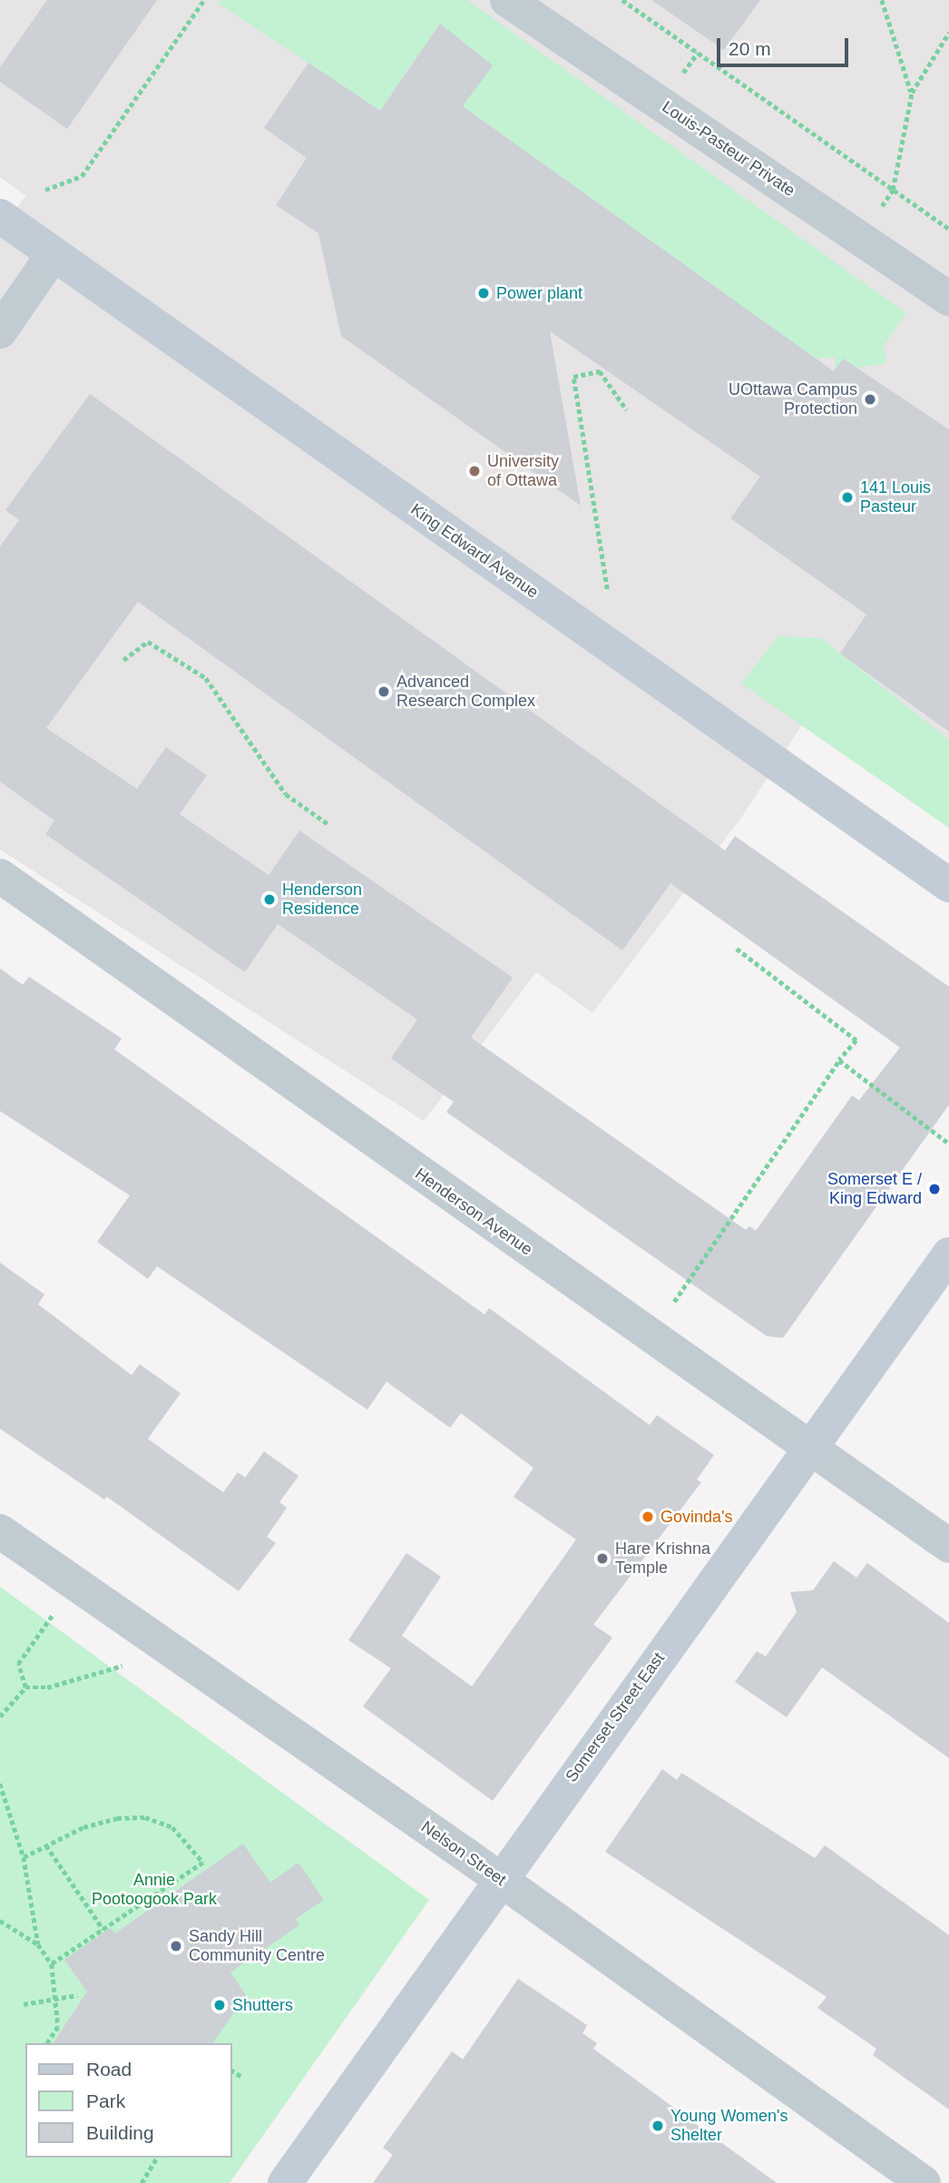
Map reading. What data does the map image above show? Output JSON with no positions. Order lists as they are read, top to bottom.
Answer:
{
  "streets": {
    "main road": ["King Edward Avenue", "Somerset Street East"],
    "street": ["Louis-Pasteur Private", "Henderson Avenue", "Nelson Street"]
  },
  "crossings": [
    ["Henderson Avenue", "Somerset Street East"],
    ["Somerset Street East", "Nelson Street"]
  ],
  "parks": ["Annie Pootoogook Park"],
  "places": [
    "Power plant",
    "UOttawa Campus Protection",
    "University of Ottawa",
    "141 Louis Pasteur",
    "Advanced Research Complex",
    "Henderson Residence",
    "Somerset E / King Edward",
    "Govinda's",
    "Hare Krishna Temple",
    "Sandy Hill Community Centre",
    "Shutters",
    "Young Women's Shelter"
  ],
  "legend": ["Road", "Park", "Building"],
  "scale_bar": "20 m"
}
